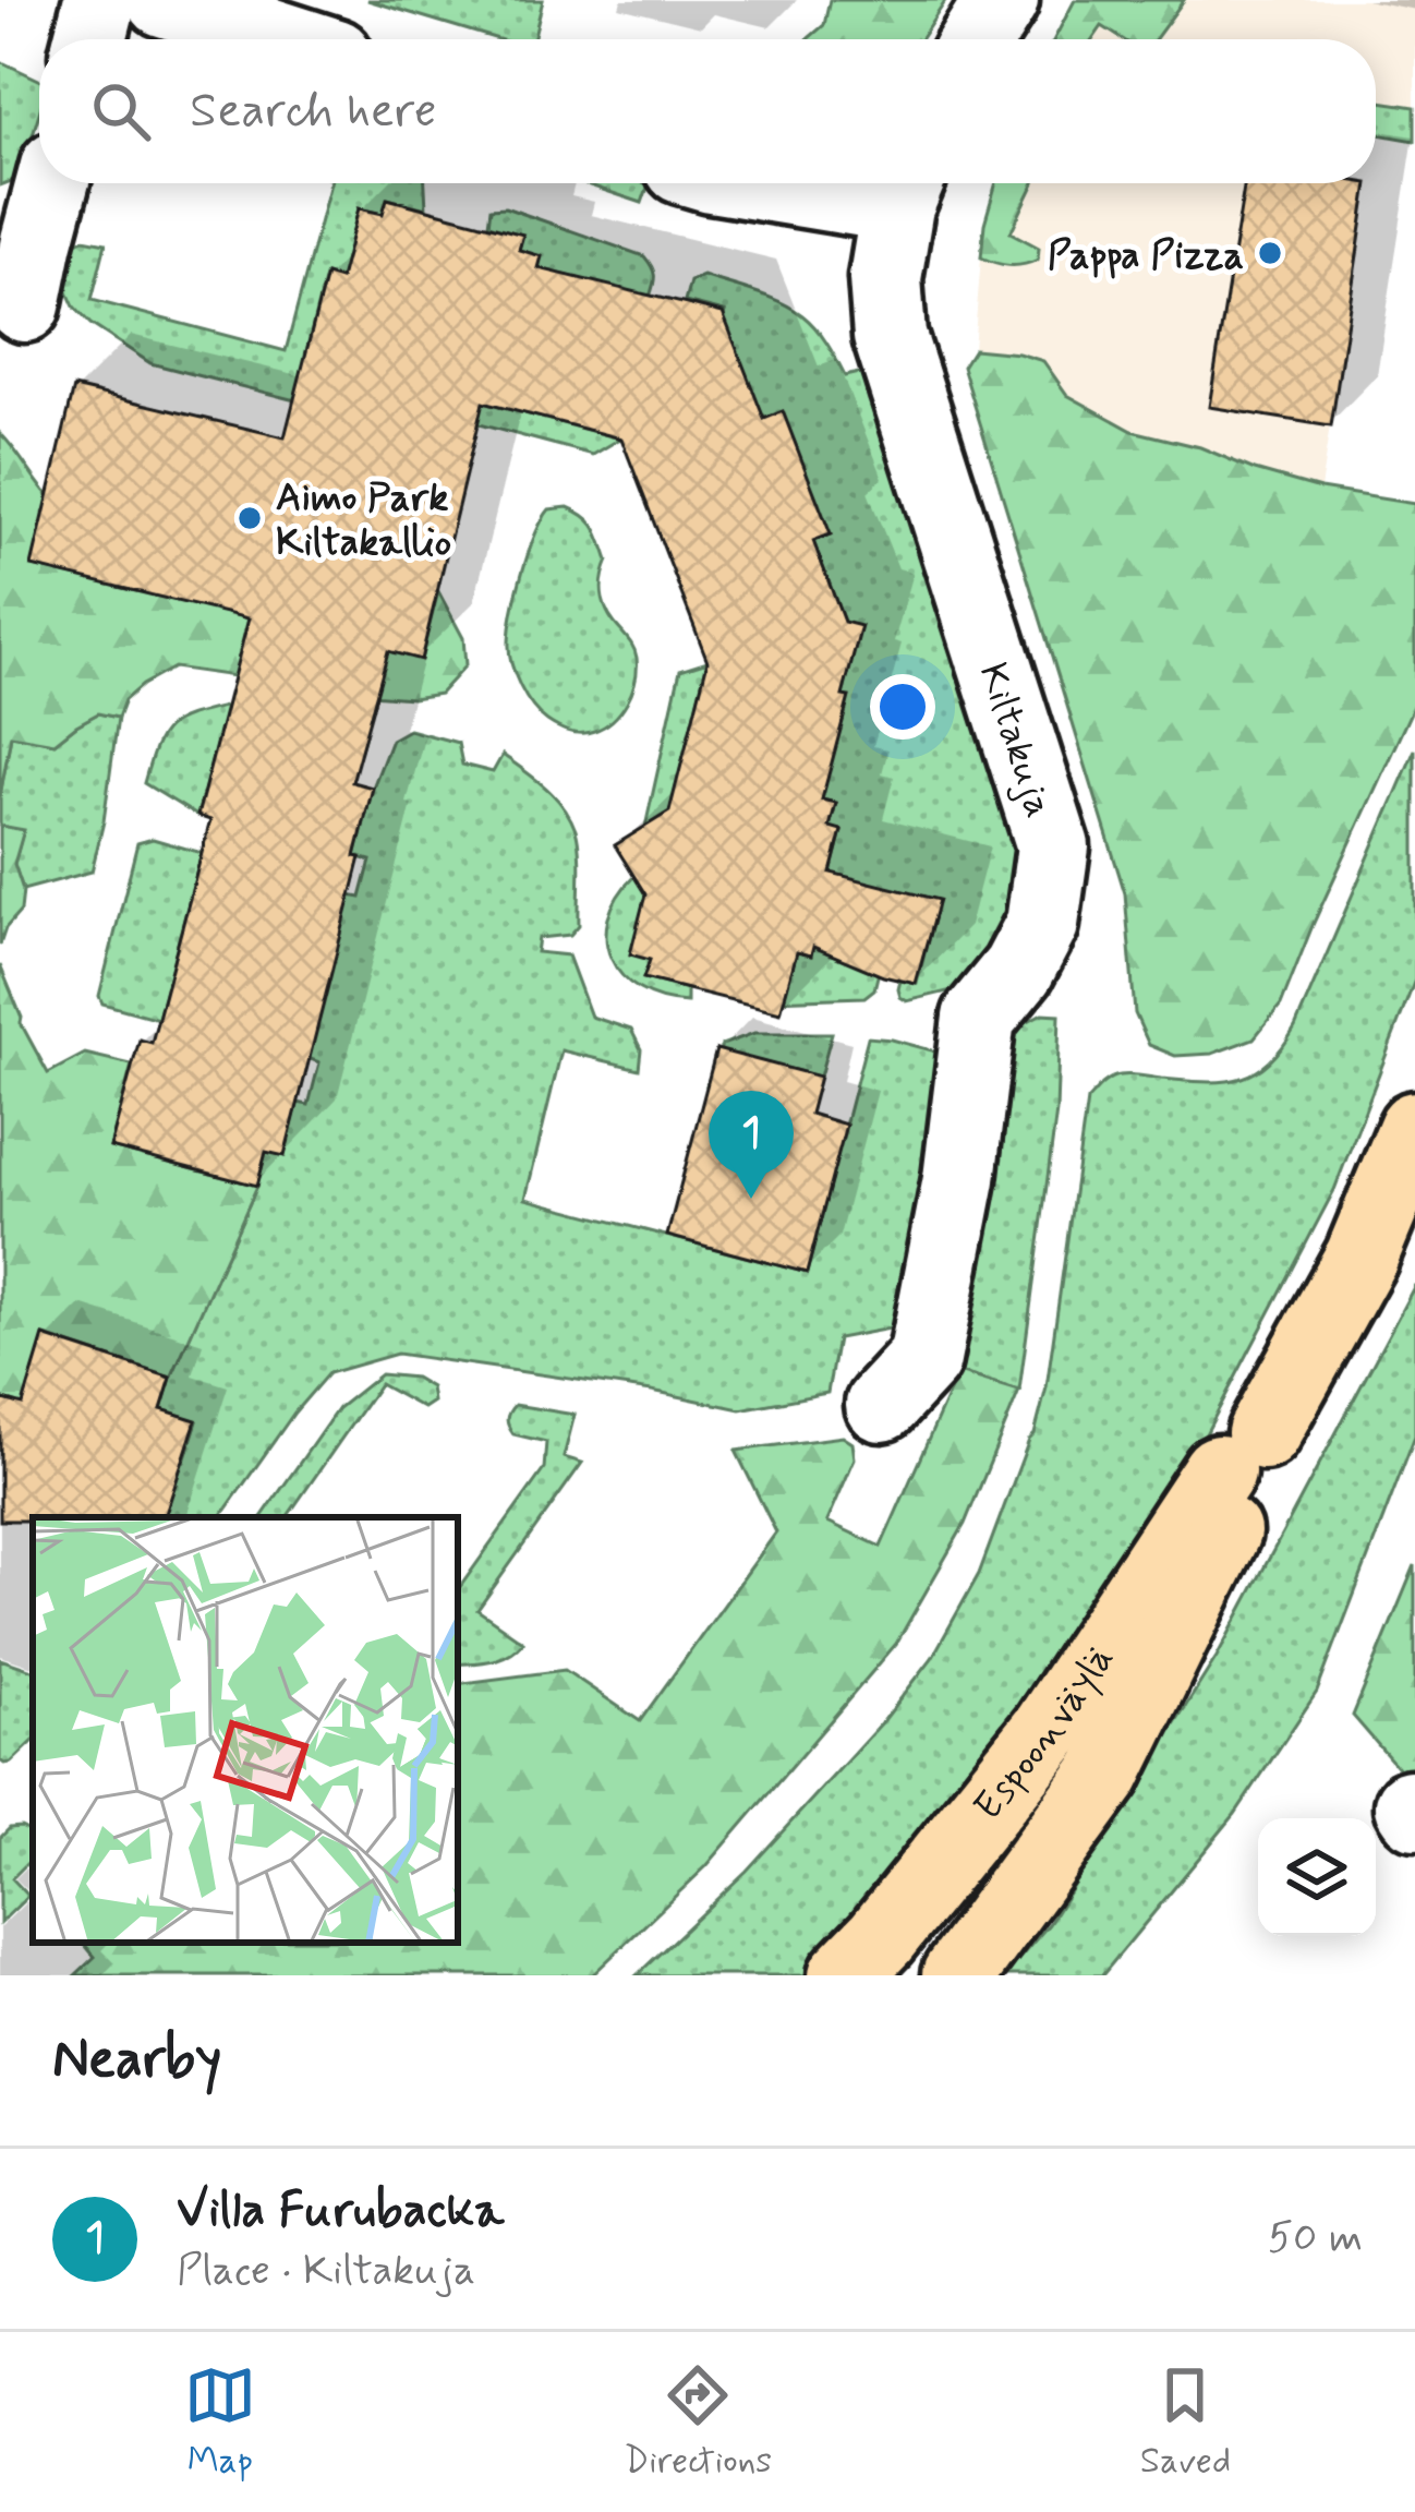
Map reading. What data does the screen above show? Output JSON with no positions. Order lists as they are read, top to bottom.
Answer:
{
  "streets": {
    "main road": ["Espoonväylä"],
    "street": ["Kiltakuja"]
  },
  "places": ["Pappa Pizza", "Aimo Park Kiltakallio"],
  "page": {
    "search": "Search here",
    "pins": "1",
    "heading": "Nearby",
    "list": [
      {
        "mark": "1",
        "name": "Villa Furubacka",
        "note": "Place · Kiltakuja",
        "value": "50 m"
      }
    ],
    "nav": ["Map", "Directions", "Saved"]
  }
}
